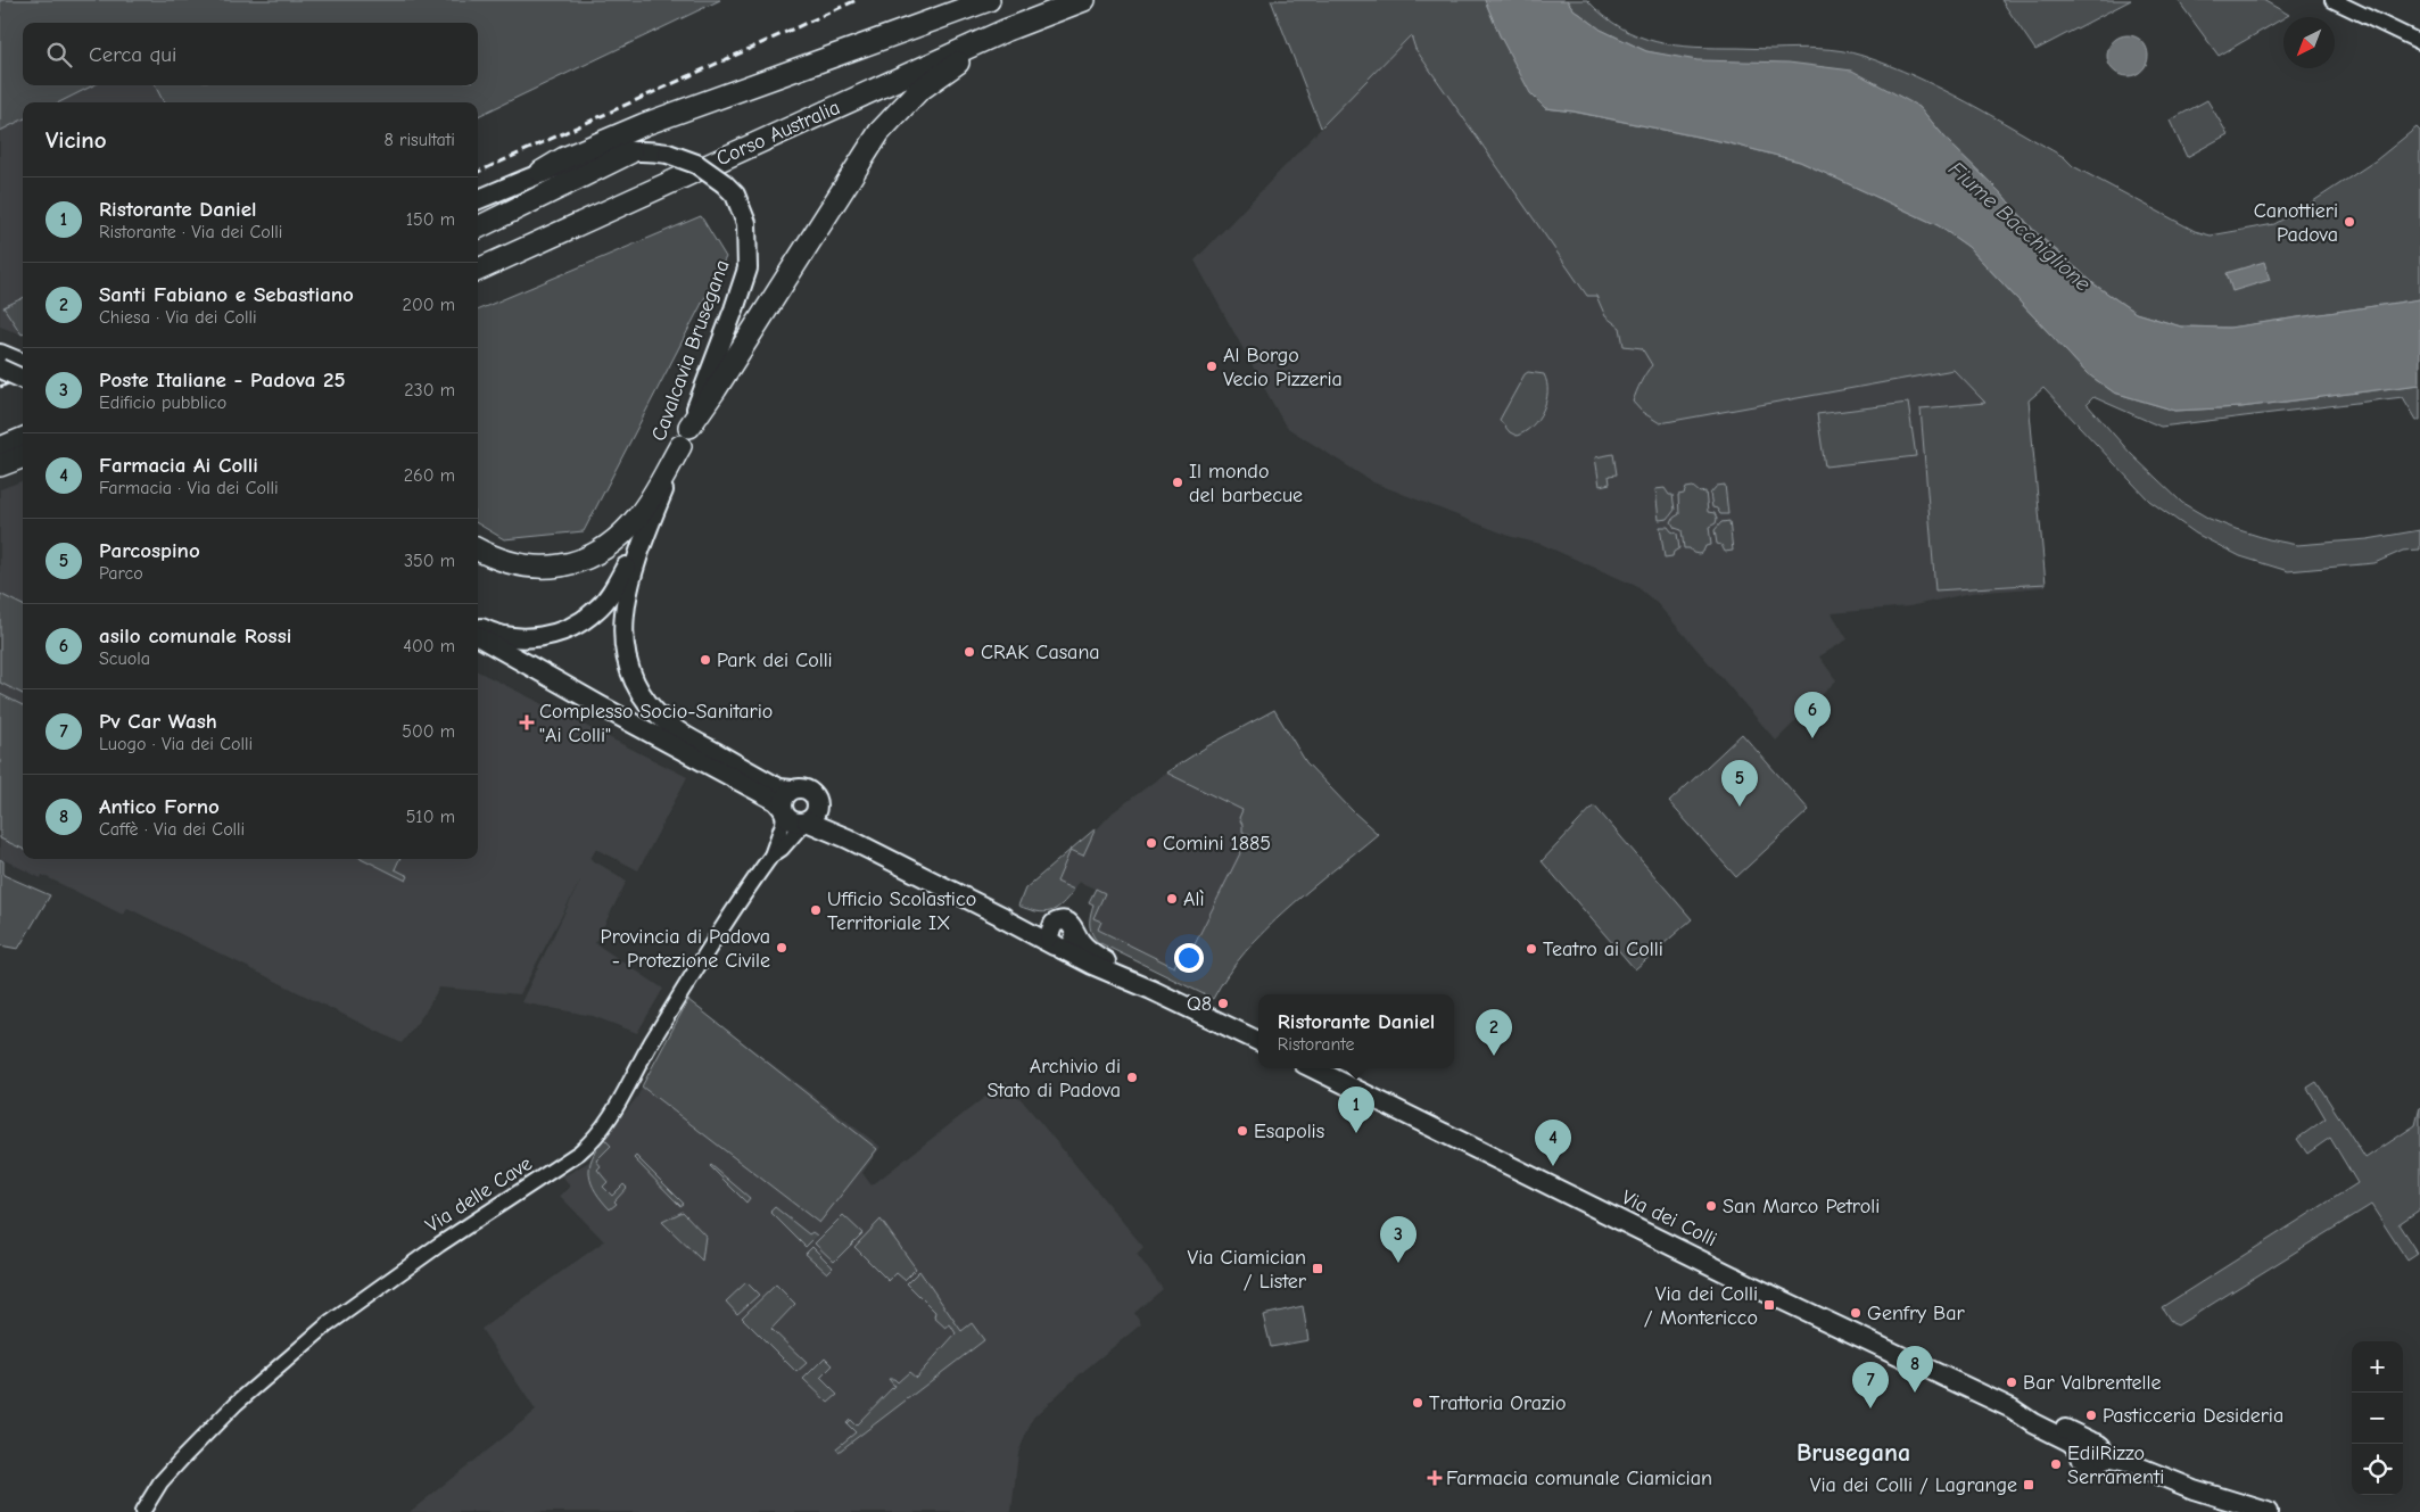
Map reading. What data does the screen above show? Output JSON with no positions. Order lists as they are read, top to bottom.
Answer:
{
  "streets": {
    "highway": ["Corso Australia"],
    "main road": ["Cavalcavia Brusegana", "Via dei Colli"],
    "street": ["Via delle Cave"]
  },
  "crossings": [
    ["Cavalcavia Brusegana", "Via delle Cave"]
  ],
  "districts": ["Brusegana"],
  "water": ["Fiume Bacchiglione"],
  "places": {
    "other": [
      "Canottieri Padova",
      "Al Borgo Vecio Pizzeria",
      "Il mondo del barbecue",
      "CRAK Casana",
      "Park dei Colli",
      "Comini 1885",
      "Alì",
      "Ufficio Scolastico Territoriale IX",
      "Provincia di Padova - Protezione Civile",
      "Teatro ai Colli",
      "Q8",
      "Archivio di Stato di Padova",
      "Esapolis",
      "San Marco Petroli",
      "Genfry Bar",
      "Bar Valbrentelle",
      "Trattoria Orazio",
      "Pasticceria Desideria",
      "EdilRizzo Serramenti"
    ],
    "health": ["Complesso Socio-Sanitario \"Ai Colli\"", "Farmacia comunale Ciamician"],
    "transit": ["Via Ciamician / Lister", "Via dei Colli / Montericco", "Via dei Colli / Lagrange"]
  },
  "north": "bottom left",
  "page": {
    "search": "Cerca qui",
    "heading": ["Vicino", "8 risultati"],
    "list": [
      {
        "mark": "1",
        "name": "Ristorante Daniel",
        "note": "Ristorante · Via dei Colli",
        "value": "150 m"
      },
      {
        "mark": "2",
        "name": "Santi Fabiano e Sebastiano",
        "note": "Chiesa · Via dei Colli",
        "value": "200 m"
      },
      {
        "mark": "3",
        "name": "Poste Italiane - Padova 25",
        "note": "Edificio pubblico",
        "value": "230 m"
      },
      {
        "mark": "4",
        "name": "Farmacia Ai Colli",
        "note": "Farmacia · Via dei Colli",
        "value": "260 m"
      },
      {
        "mark": "5",
        "name": "Parcospino",
        "note": "Parco",
        "value": "350 m"
      },
      {
        "mark": "6",
        "name": "asilo comunale Rossi",
        "note": "Scuola",
        "value": "400 m"
      },
      {
        "mark": "7",
        "name": "Pv Car Wash",
        "note": "Luogo · Via dei Colli",
        "value": "500 m"
      },
      {
        "mark": "8",
        "name": "Antico Forno",
        "note": "Caffè · Via dei Colli",
        "value": "510 m"
      }
    ],
    "pins": [
      "6",
      "5",
      "2",
      "1",
      "4",
      "3",
      "8",
      "7"
    ],
    "popup": ["Ristorante Daniel", "Ristorante"],
    "map_buttons": ["+", "−"]
  }
}
